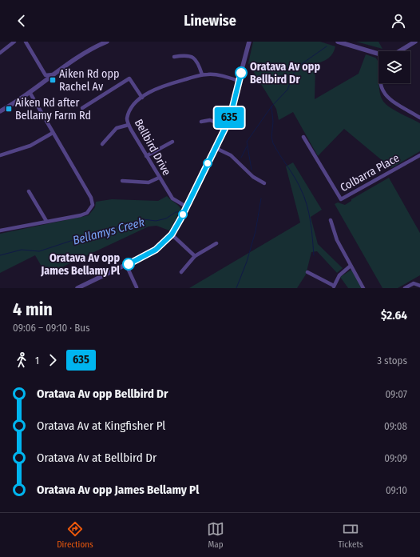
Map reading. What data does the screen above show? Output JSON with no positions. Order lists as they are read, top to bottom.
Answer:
{
  "streets": {
    "street": ["Bellbird Drive", "Colbarra Place"]
  },
  "water": ["Bellamys Creek"],
  "places": {
    "other": ["Oratava Av opp Bellbird Dr", "Oratava Av opp James Bellamy Pl"],
    "transit": ["Aiken Rd opp Rachel Av", "Aiken Rd after Bellamy Farm Rd"]
  },
  "lines": ["bus line 635"],
  "page": {
    "header": "Linewise",
    "on_map": "635",
    "heading": ["4 min", "09:06 – 09:10 · Bus", "$2.64"],
    "legs": ["1", "635", "3 stops"],
    "list": [
      {
        "name": "Oratava Av opp Bellbird Dr",
        "value": "09:07"
      },
      {
        "name": "Oratava Av at Kingfisher Pl",
        "value": "09:08"
      },
      {
        "name": "Oratava Av at Bellbird Dr",
        "value": "09:09"
      },
      {
        "name": "Oratava Av opp James Bellamy Pl",
        "value": "09:10"
      }
    ],
    "tabs": ["Directions", "Map", "Tickets"]
  }
}
